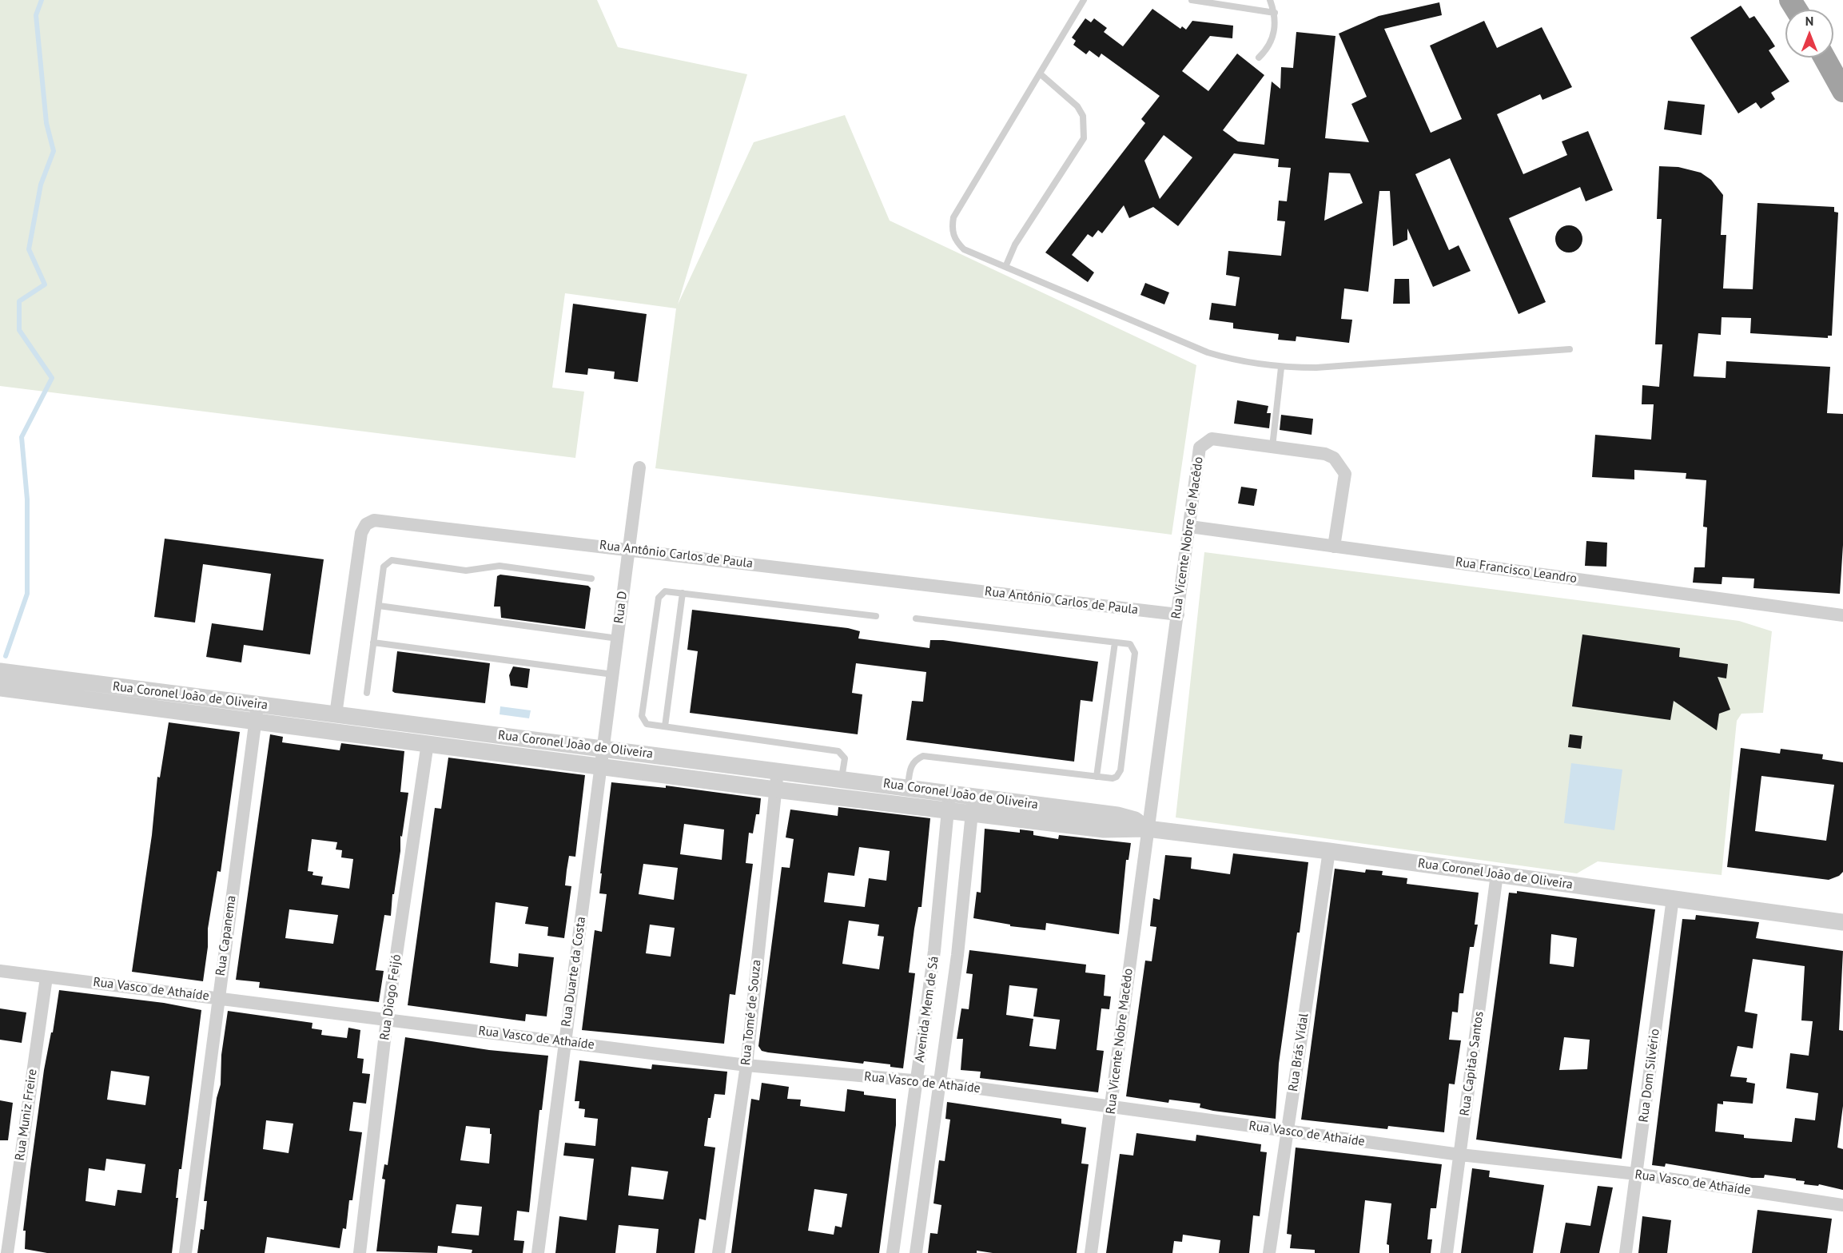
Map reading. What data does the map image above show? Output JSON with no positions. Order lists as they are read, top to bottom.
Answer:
{
  "streets": {
    "street": [
      "Rua Vicente Nobre de Macêdo",
      "Rua Antônio Carlos de Paula",
      "Rua Francisco Leandro",
      "Rua D",
      "Rua Coronel João de Oliveira",
      "Rua Capanema",
      "Rua Duarte da Costa",
      "Rua Vasco de Athaíde",
      "Rua Diogo Feijó",
      "Avenida Mem de Sá",
      "Rua Tomé de Souza",
      "Rua Vicente Nobre Macêdo",
      "Rua Brás Vidal",
      "Rua Capitão Santos",
      "Rua Dom Silvério",
      "Rua Muniz Freire"
    ]
  },
  "crossings": [
    ["Rua Vicente Nobre de Macêdo", "Rua Antônio Carlos de Paula"],
    ["Rua Vicente Nobre de Macêdo", "Rua Francisco Leandro"],
    ["Rua Vicente Nobre de Macêdo", "Rua Coronel João de Oliveira"],
    ["Rua Vicente Nobre de Macêdo", "Rua Vicente Nobre Macêdo"],
    ["Rua Antônio Carlos de Paula", "Rua D"],
    ["Rua Antônio Carlos de Paula", "Rua Coronel João de Oliveira"],
    ["Rua D", "Rua Coronel João de Oliveira"],
    ["Rua D", "Rua Duarte da Costa"],
    ["Rua Coronel João de Oliveira", "Rua Capanema"],
    ["Rua Coronel João de Oliveira", "Rua Duarte da Costa"],
    ["Rua Coronel João de Oliveira", "Rua Diogo Feijó"],
    ["Rua Coronel João de Oliveira", "Avenida Mem de Sá"],
    ["Rua Coronel João de Oliveira", "Rua Tomé de Souza"],
    ["Rua Coronel João de Oliveira", "Rua Vicente Nobre Macêdo"],
    ["Rua Coronel João de Oliveira", "Rua Brás Vidal"],
    ["Rua Coronel João de Oliveira", "Rua Capitão Santos"],
    ["Rua Coronel João de Oliveira", "Rua Dom Silvério"],
    ["Rua Capanema", "Rua Vasco de Athaíde"],
    ["Rua Duarte da Costa", "Rua Vasco de Athaíde"],
    ["Rua Vasco de Athaíde", "Rua Diogo Feijó"],
    ["Rua Vasco de Athaíde", "Avenida Mem de Sá"],
    ["Rua Vasco de Athaíde", "Rua Tomé de Souza"],
    ["Rua Vasco de Athaíde", "Rua Vicente Nobre Macêdo"],
    ["Rua Vasco de Athaíde", "Rua Brás Vidal"],
    ["Rua Vasco de Athaíde", "Rua Capitão Santos"],
    ["Rua Vasco de Athaíde", "Rua Dom Silvério"],
    ["Rua Vasco de Athaíde", "Rua Muniz Freire"]
  ],
  "north": "top"
}
